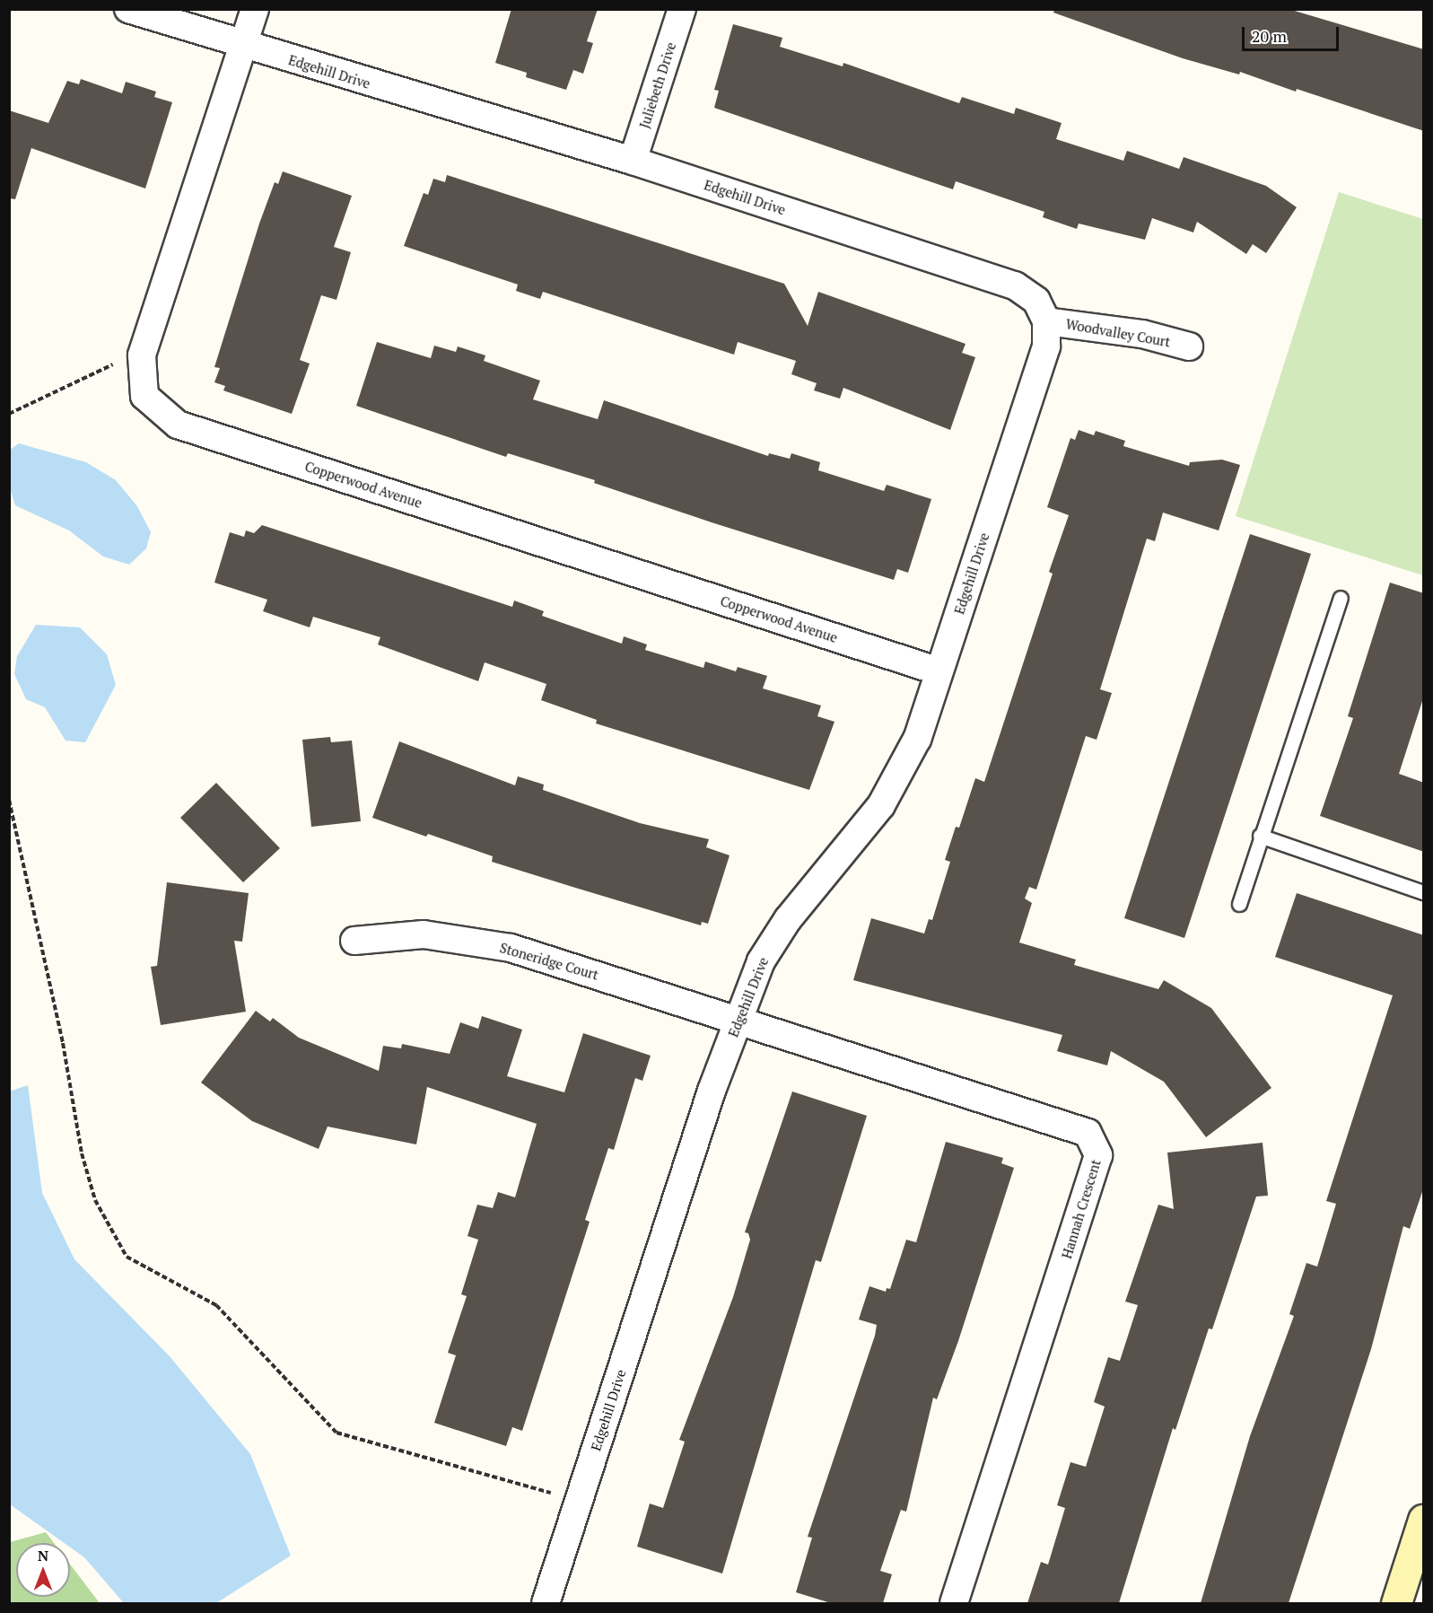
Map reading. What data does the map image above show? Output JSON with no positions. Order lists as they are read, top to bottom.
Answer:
{
  "streets": {
    "street": [
      "Edgehill Drive",
      "Juliebeth Drive",
      "Woodvalley Court",
      "Copperwood Avenue",
      "Stoneridge Court",
      "Hannah Crescent"
    ]
  },
  "crossings": [
    ["Edgehill Drive", "Juliebeth Drive"],
    ["Edgehill Drive", "Woodvalley Court"],
    ["Edgehill Drive", "Copperwood Avenue"],
    ["Edgehill Drive", "Stoneridge Court"],
    ["Edgehill Drive", "Hannah Crescent"],
    ["Stoneridge Court", "Hannah Crescent"]
  ],
  "scale_bar": "20 m",
  "north": "top"
}
